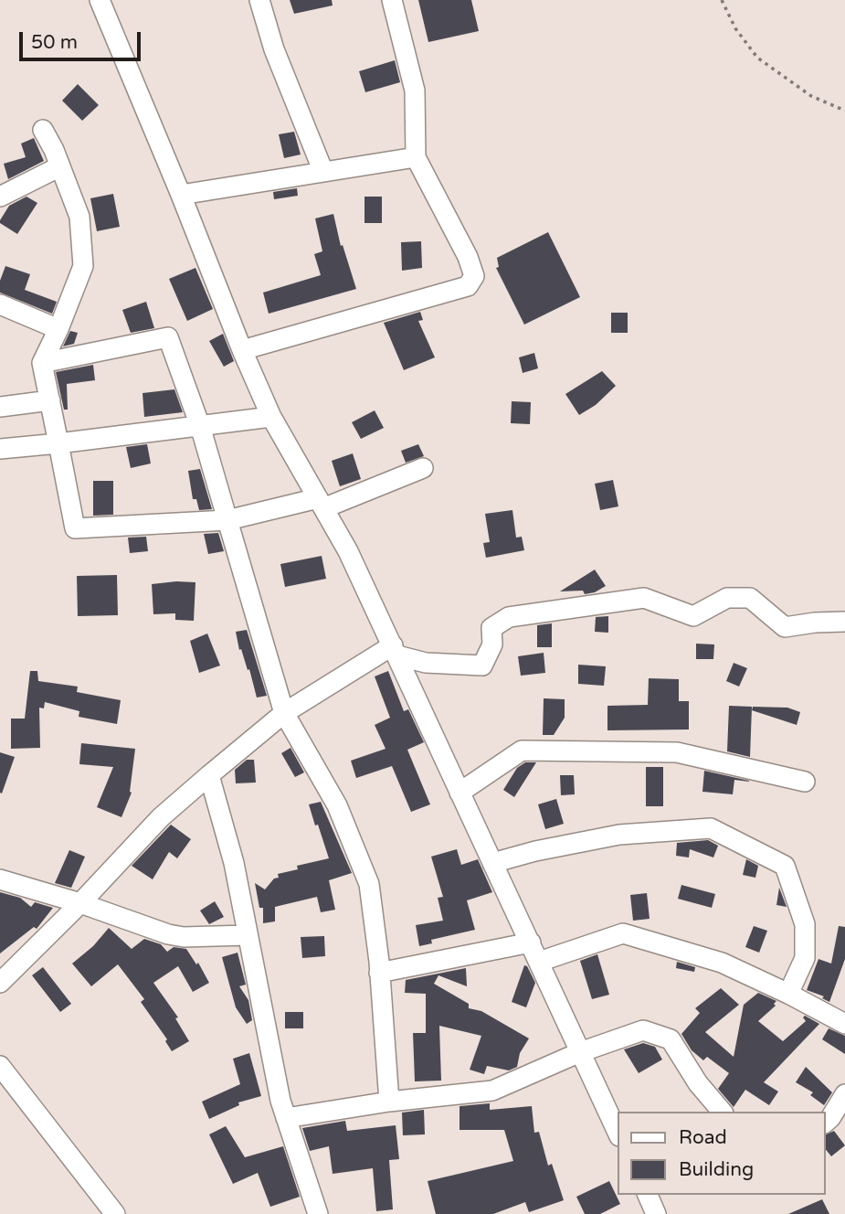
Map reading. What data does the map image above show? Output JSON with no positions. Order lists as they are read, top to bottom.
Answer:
{
  "legend": ["Road", "Building"],
  "scale_bar": "50 m"
}
